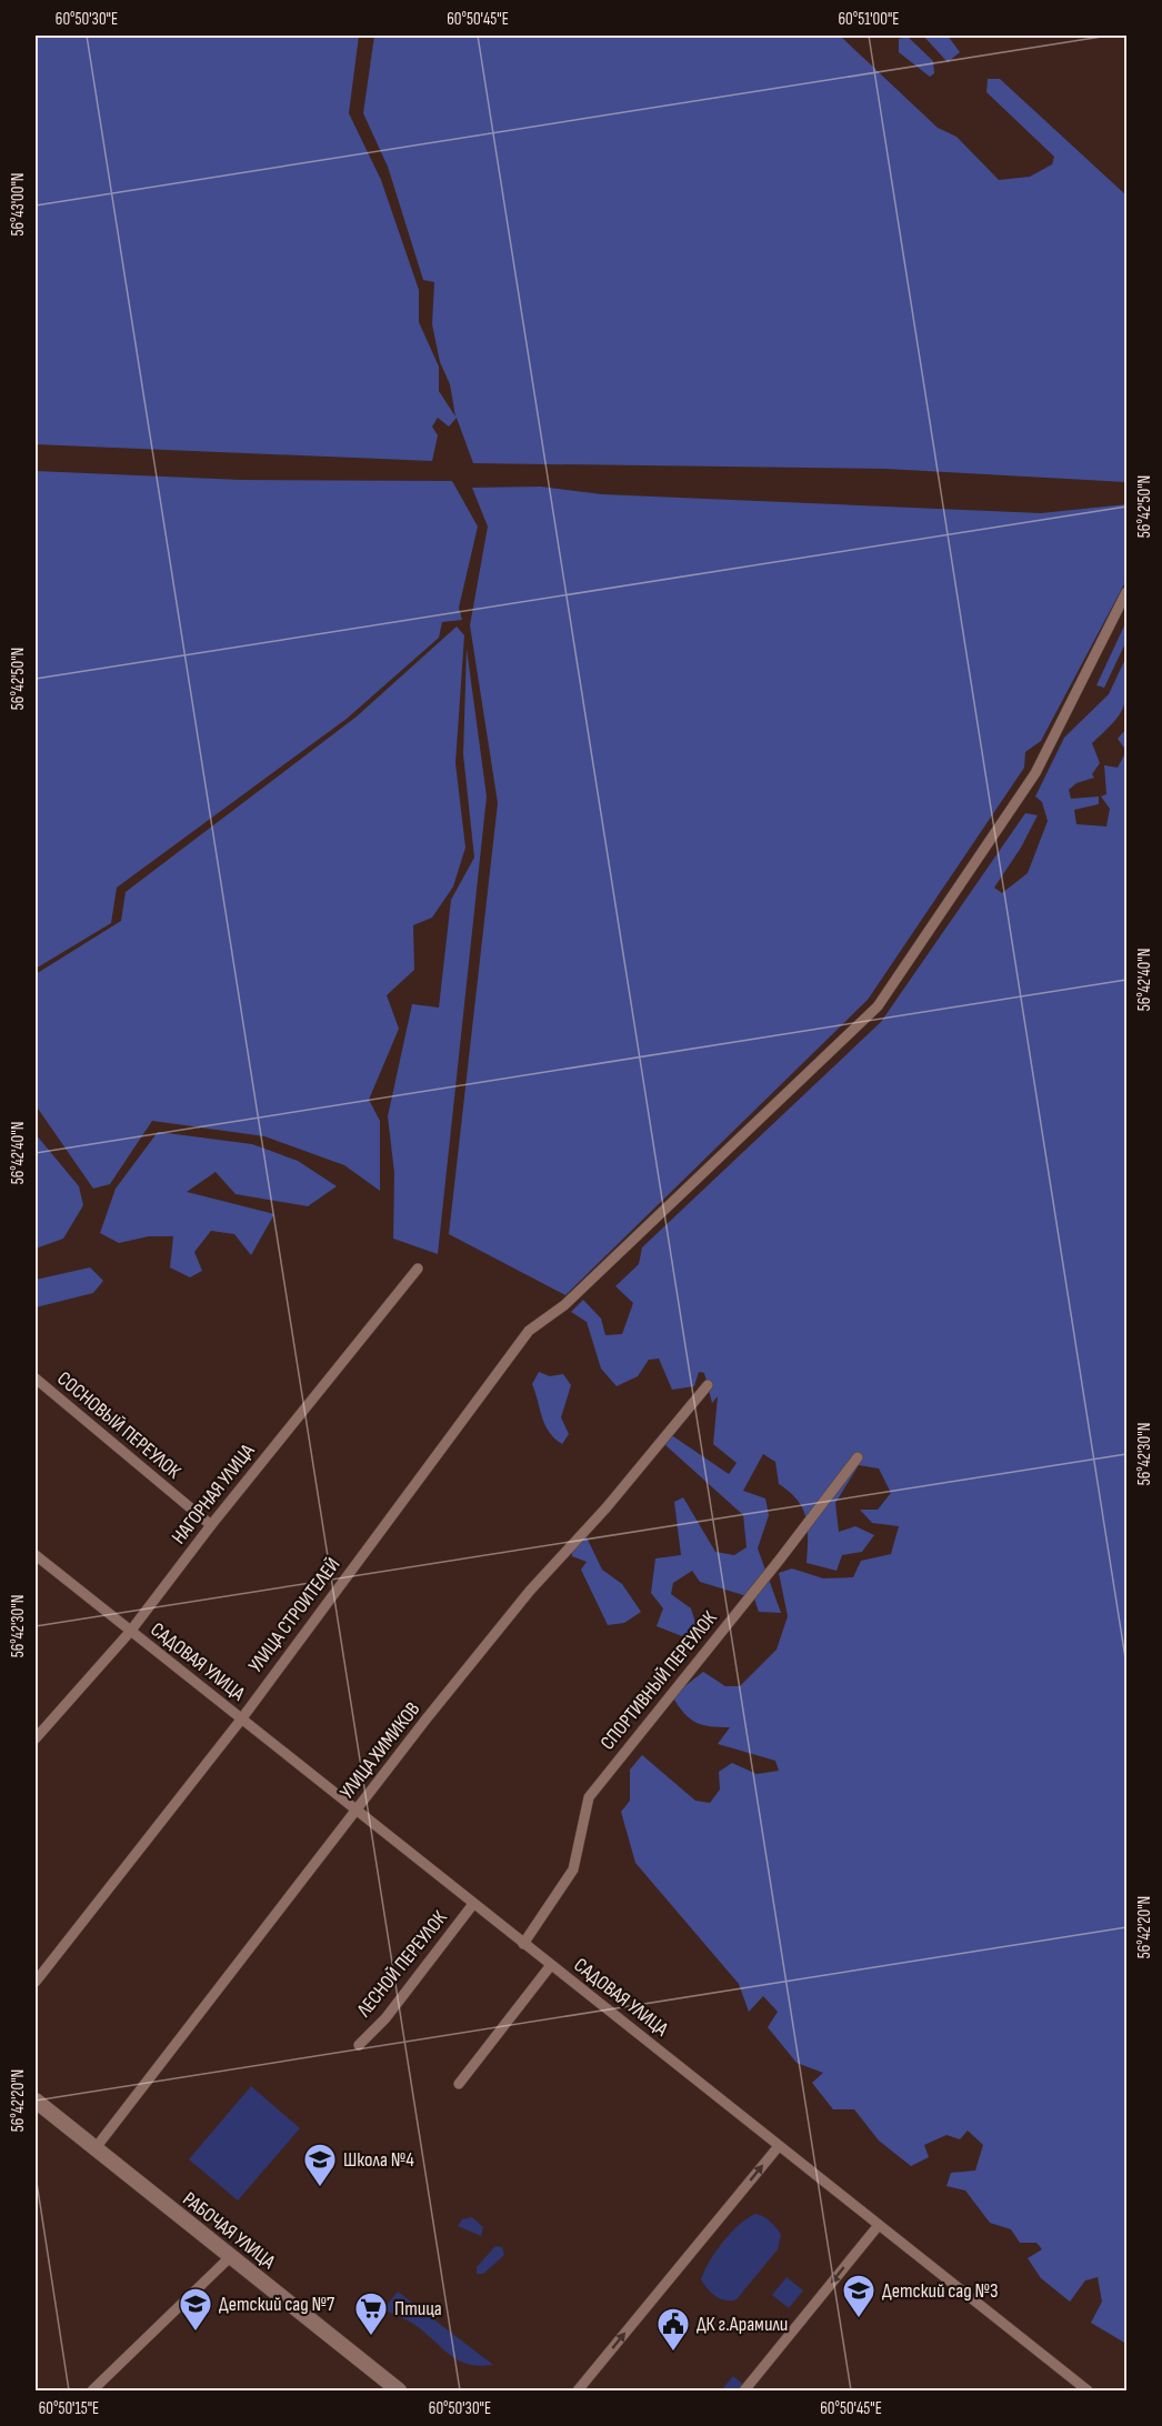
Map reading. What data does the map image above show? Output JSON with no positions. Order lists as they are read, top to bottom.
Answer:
{
  "streets": {
    "main road": ["РАБОЧАЯ УЛИЦА"],
    "street": [
      "СОСНОВЫЙ ПЕРЕУЛОК",
      "НАГОРНАЯ УЛИЦА",
      "УЛИЦА СТРОИТЕЛЕЙ",
      "САДОВАЯ УЛИЦА",
      "СПОРТИВНЫЙ ПЕРЕУЛОК",
      "УЛИЦА ХИМИКОВ",
      "ЛЕСНОЙ ПЕРЕУЛОК"
    ]
  },
  "crossings": [
    ["СОСНОВЫЙ ПЕРЕУЛОК", "НАГОРНАЯ УЛИЦА"],
    ["НАГОРНАЯ УЛИЦА", "САДОВАЯ УЛИЦА"],
    ["УЛИЦА СТРОИТЕЛЕЙ", "САДОВАЯ УЛИЦА"],
    ["САДОВАЯ УЛИЦА", "СПОРТИВНЫЙ ПЕРЕУЛОК"],
    ["САДОВАЯ УЛИЦА", "УЛИЦА ХИМИКОВ"],
    ["САДОВАЯ УЛИЦА", "ЛЕСНОЙ ПЕРЕУЛОК"],
    ["УЛИЦА ХИМИКОВ", "РАБОЧАЯ УЛИЦА"]
  ],
  "places": {
    "school or university": ["Школа №4", "Детский сад №3", "Детский сад №7"],
    "supermarket": ["Птица"],
    "public building": ["ДК г.Арамили"]
  },
  "coordinates": [
    "60°50'30\"E",
    "60°50'45\"E",
    "60°51'00\"E",
    "56°43'00\"N",
    "56°42'50\"N",
    "56°42'40\"N",
    "56°42'30\"N",
    "56°42'20\"N",
    "60°50'15\"E"
  ]
}
